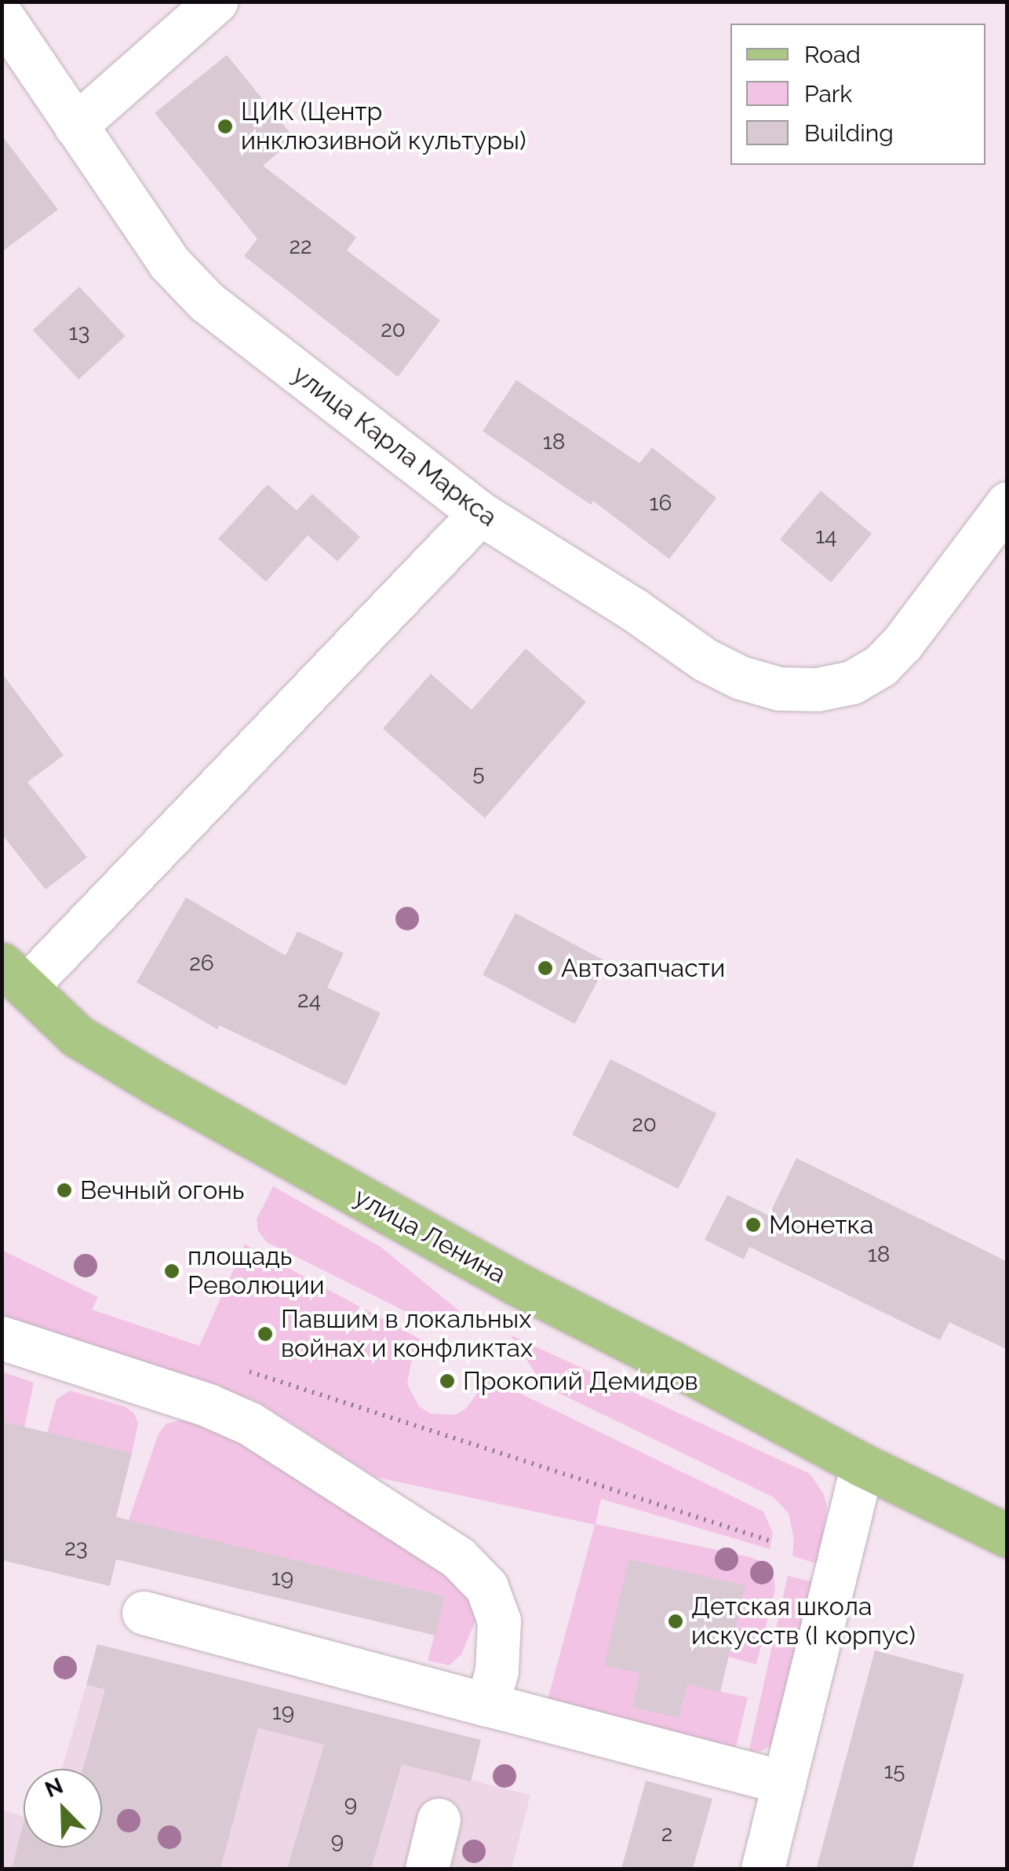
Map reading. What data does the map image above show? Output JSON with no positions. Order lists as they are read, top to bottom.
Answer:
{
  "streets": {
    "main road": ["улица Ленина"],
    "street": ["улица Карла Маркса"]
  },
  "places": [
    "ЦИК (Центр инклюзивной культуры)",
    "Автозапчасти",
    "Вечный огонь",
    "Монетка",
    "площадь Революции",
    "Павшим в локальных войнах и конфликтах",
    "Прокопий Демидов",
    "Детская школа искусств (I корпус)"
  ],
  "house_numbers": [
    "22",
    "20",
    "13",
    "18",
    "16",
    "14",
    "5",
    "26",
    "24",
    "20",
    "18",
    "23",
    "19",
    "19",
    "15",
    "9",
    "2",
    "9"
  ],
  "legend": ["Road", "Park", "Building"],
  "north": "top left"
}
